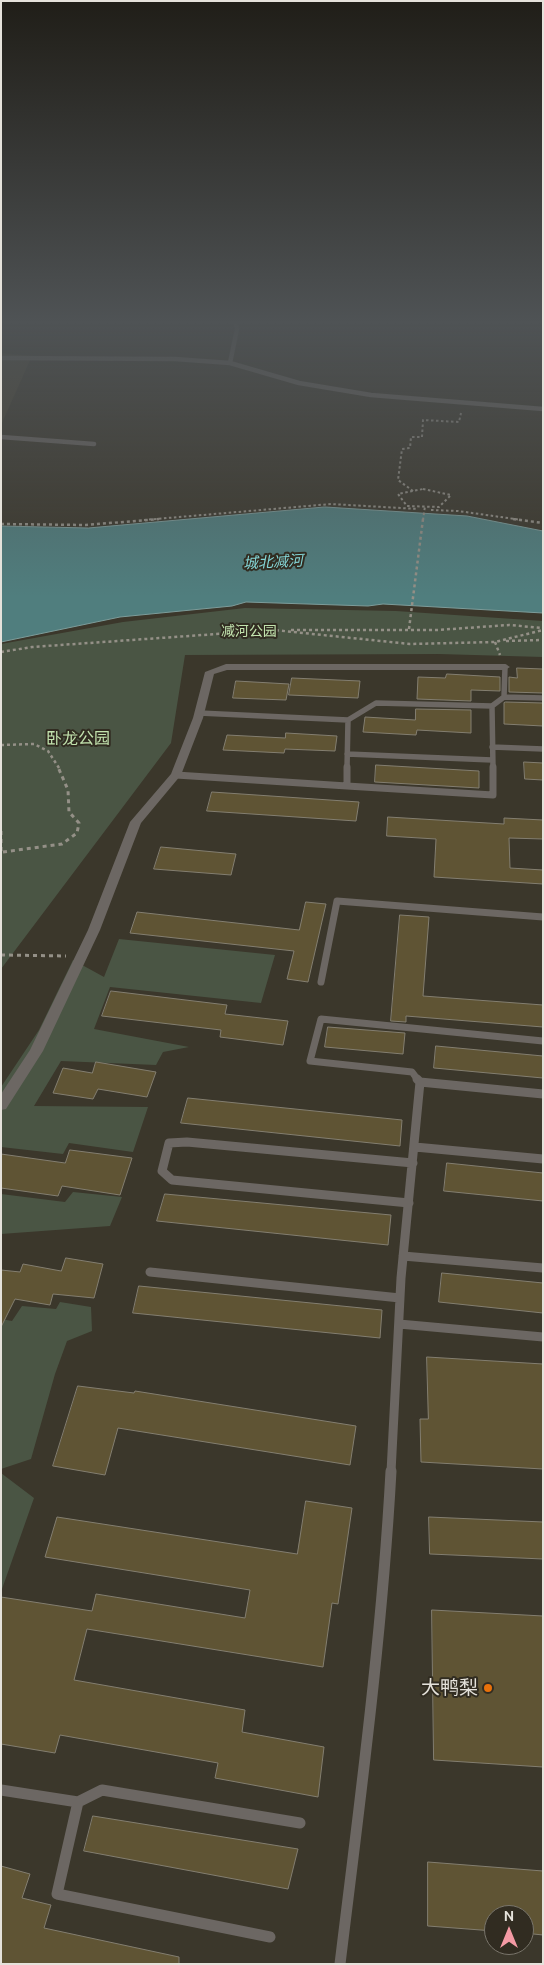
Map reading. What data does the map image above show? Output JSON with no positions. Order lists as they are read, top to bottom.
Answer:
{
  "water": ["城北减河"],
  "parks": ["减河公园", "卧龙公园"],
  "places": ["大鸭梨"],
  "north": "top"
}
